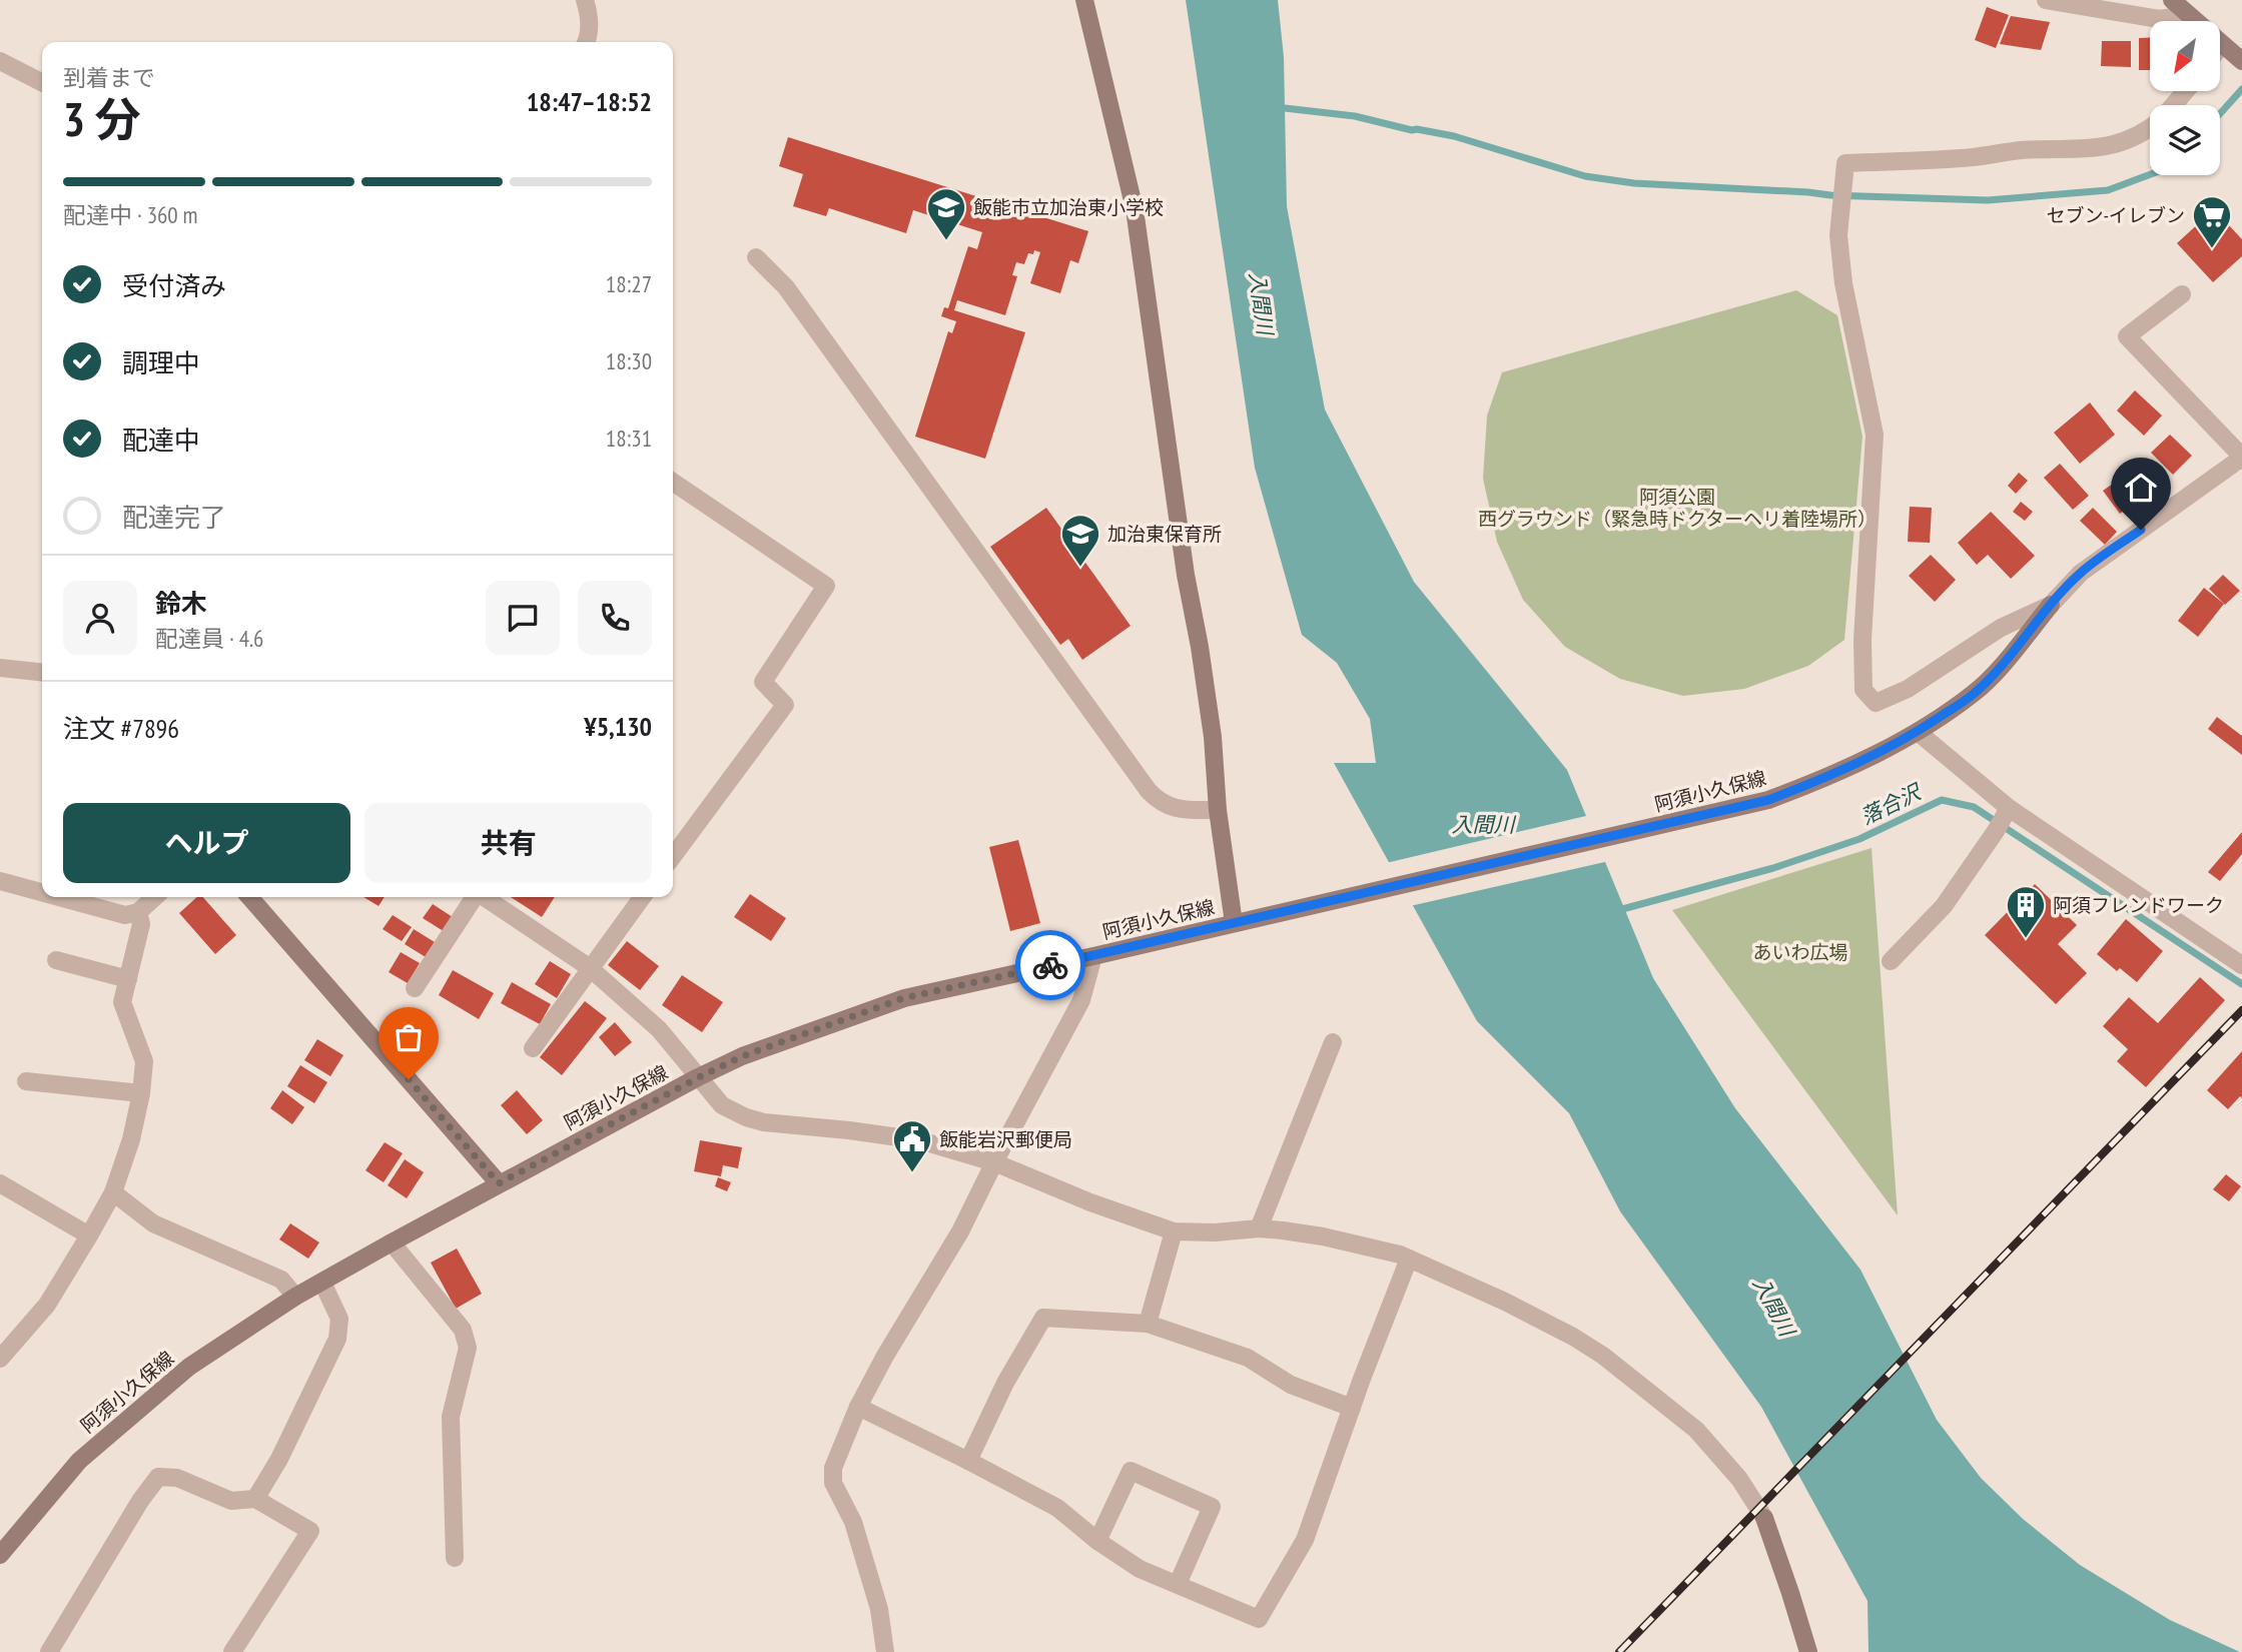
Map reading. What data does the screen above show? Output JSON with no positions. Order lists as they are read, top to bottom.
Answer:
{
  "streets": {
    "street": ["阿須小久保線"]
  },
  "water": ["入間川", "落合沢"],
  "parks": ["阿須公園 西グラウンド（緊急時ドクターヘリ着陸場所）", "あいわ広場"],
  "places": {
    "school or university": ["飯能市立加治東小学校", "加治東保育所"],
    "supermarket": ["セブン-イレブン"],
    "building": ["阿須フレンドワーク"],
    "public building": ["飯能岩沢郵便局"]
  },
  "north": "bottom left",
  "page": {
    "heading": ["3 分", "到着まで", "18:47–18:52"],
    "panel": [
      "鈴木",
      "配達員 · 4.6",
      "注文 #7896",
      "¥5,130"
    ],
    "bar": "配達中 · 360 m",
    "list": [
      ["受付済み", "18:27"],
      ["調理中", "18:30"],
      ["配達中", "18:31"],
      "配達完了"
    ],
    "buttons": ["ヘルプ", "共有"]
  }
}
